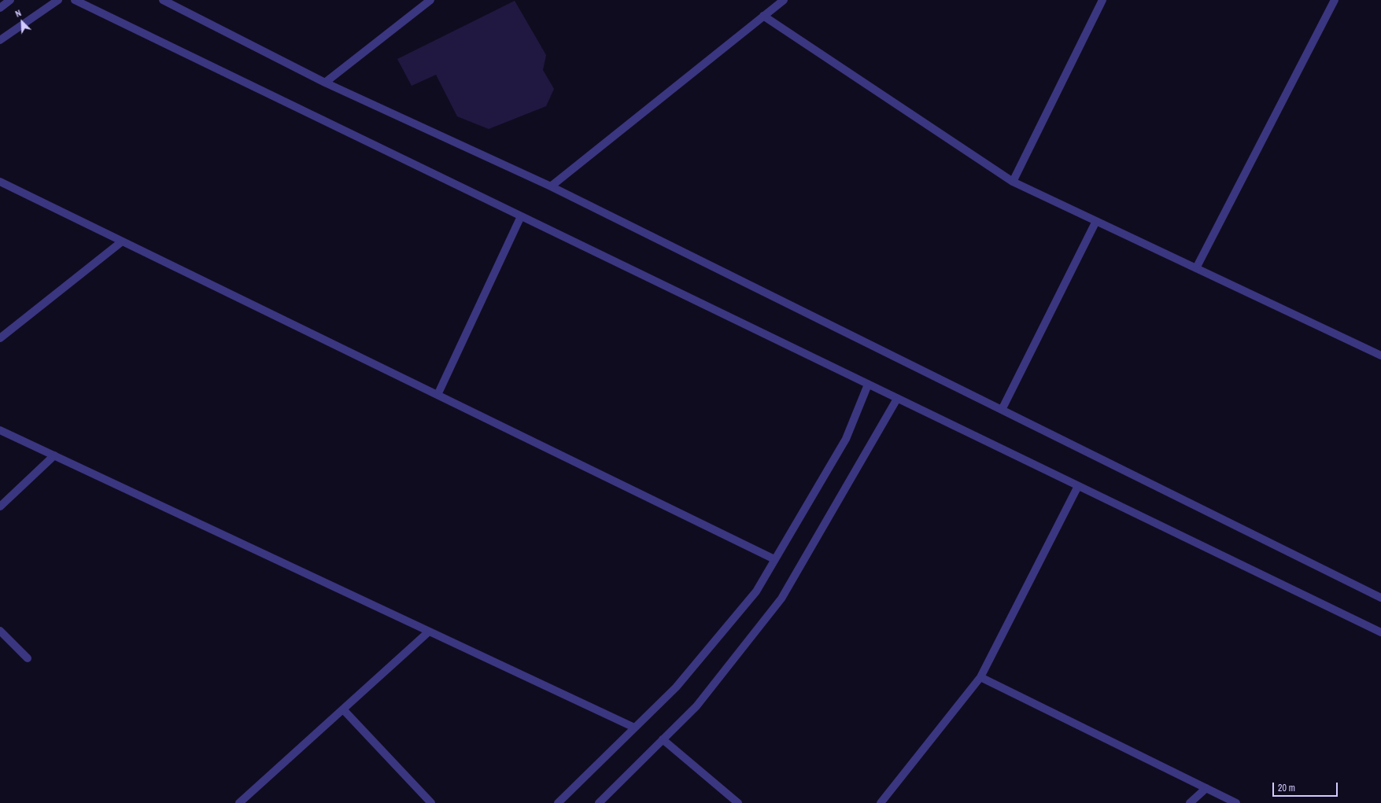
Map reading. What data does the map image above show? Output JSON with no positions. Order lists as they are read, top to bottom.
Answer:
{
  "scale_bar": "20 m",
  "north": "top left"
}
